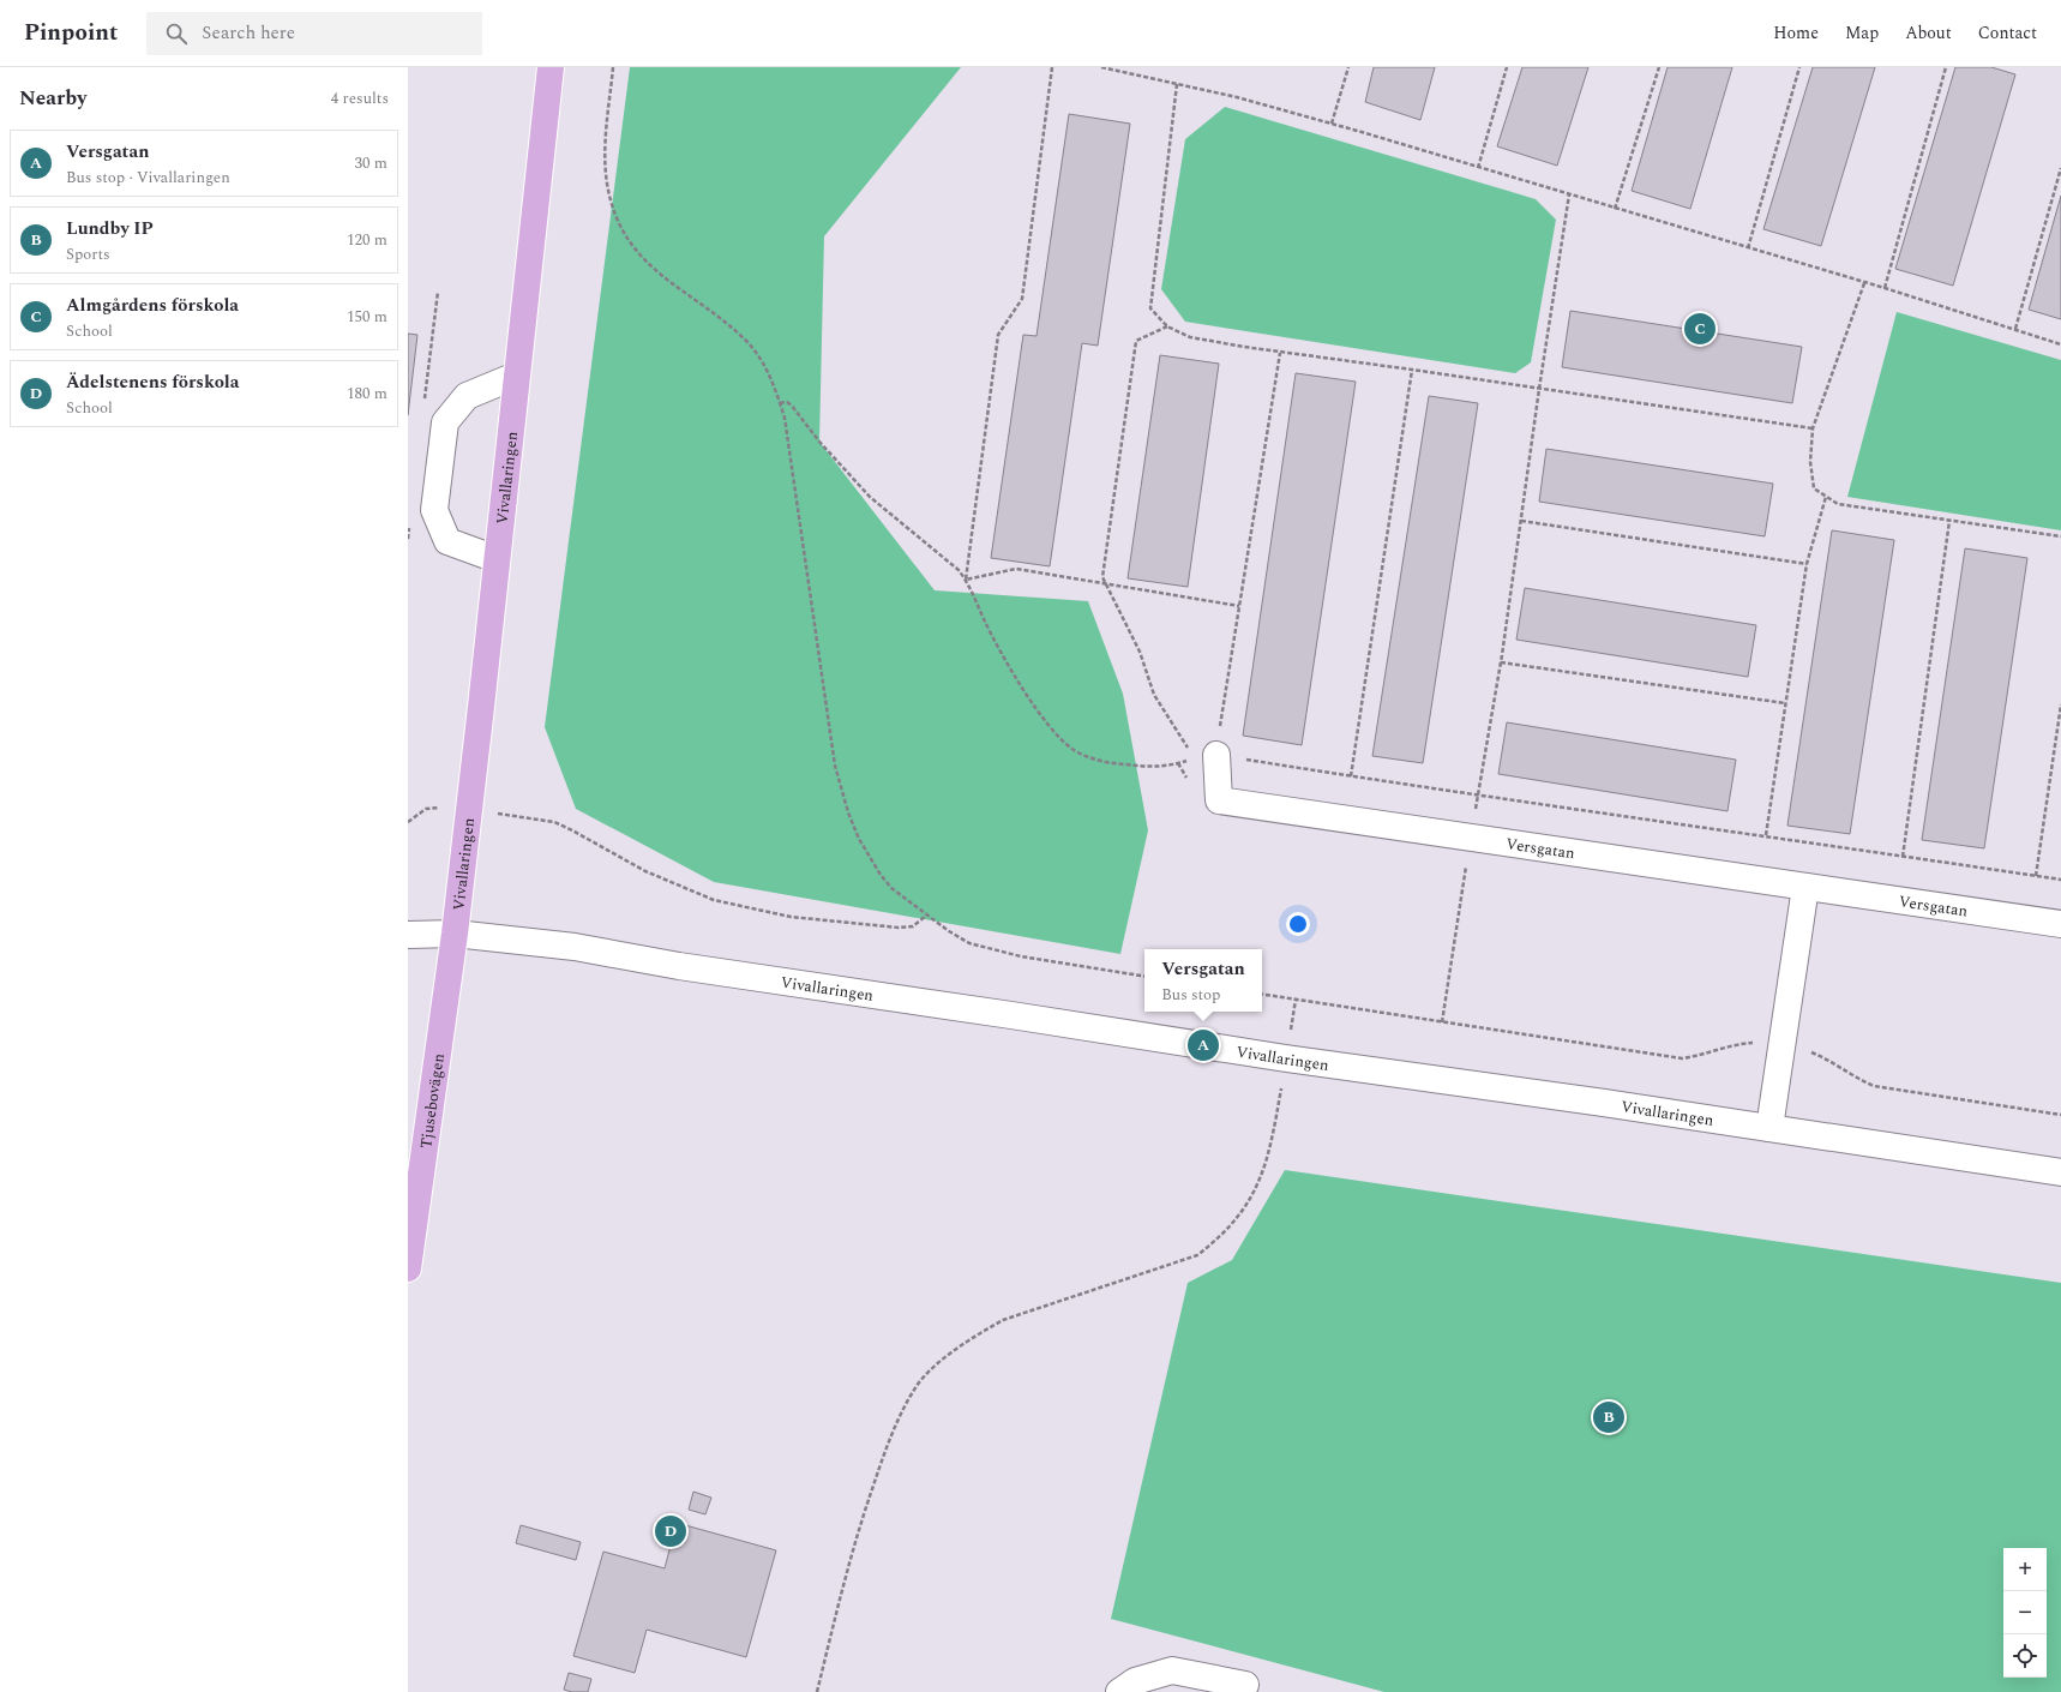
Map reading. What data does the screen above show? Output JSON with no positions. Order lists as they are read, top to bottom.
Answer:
{
  "streets": {
    "main road": ["Vivallaringen", "Tjusebovägen"],
    "street": ["Versgatan"]
  },
  "crossings": [
    ["Vivallaringen", "Tjusebovägen"]
  ],
  "page": {
    "header": "Pinpoint",
    "search": "Search here",
    "nav": [
      "Home",
      "Map",
      "About",
      "Contact"
    ],
    "heading": ["Nearby", "4 results"],
    "list": [
      {
        "mark": "A",
        "name": "Versgatan",
        "note": "Bus stop · Vivallaringen",
        "value": "30 m"
      },
      {
        "mark": "B",
        "name": "Lundby IP",
        "note": "Sports",
        "value": "120 m"
      },
      {
        "mark": "C",
        "name": "Almgårdens förskola",
        "note": "School",
        "value": "150 m"
      },
      {
        "mark": "D",
        "name": "Ädelstenens förskola",
        "note": "School",
        "value": "180 m"
      }
    ],
    "pins": [
      "C",
      "A",
      "B",
      "D"
    ],
    "popup": ["Versgatan", "Bus stop"],
    "map_buttons": ["+", "−"]
  }
}
